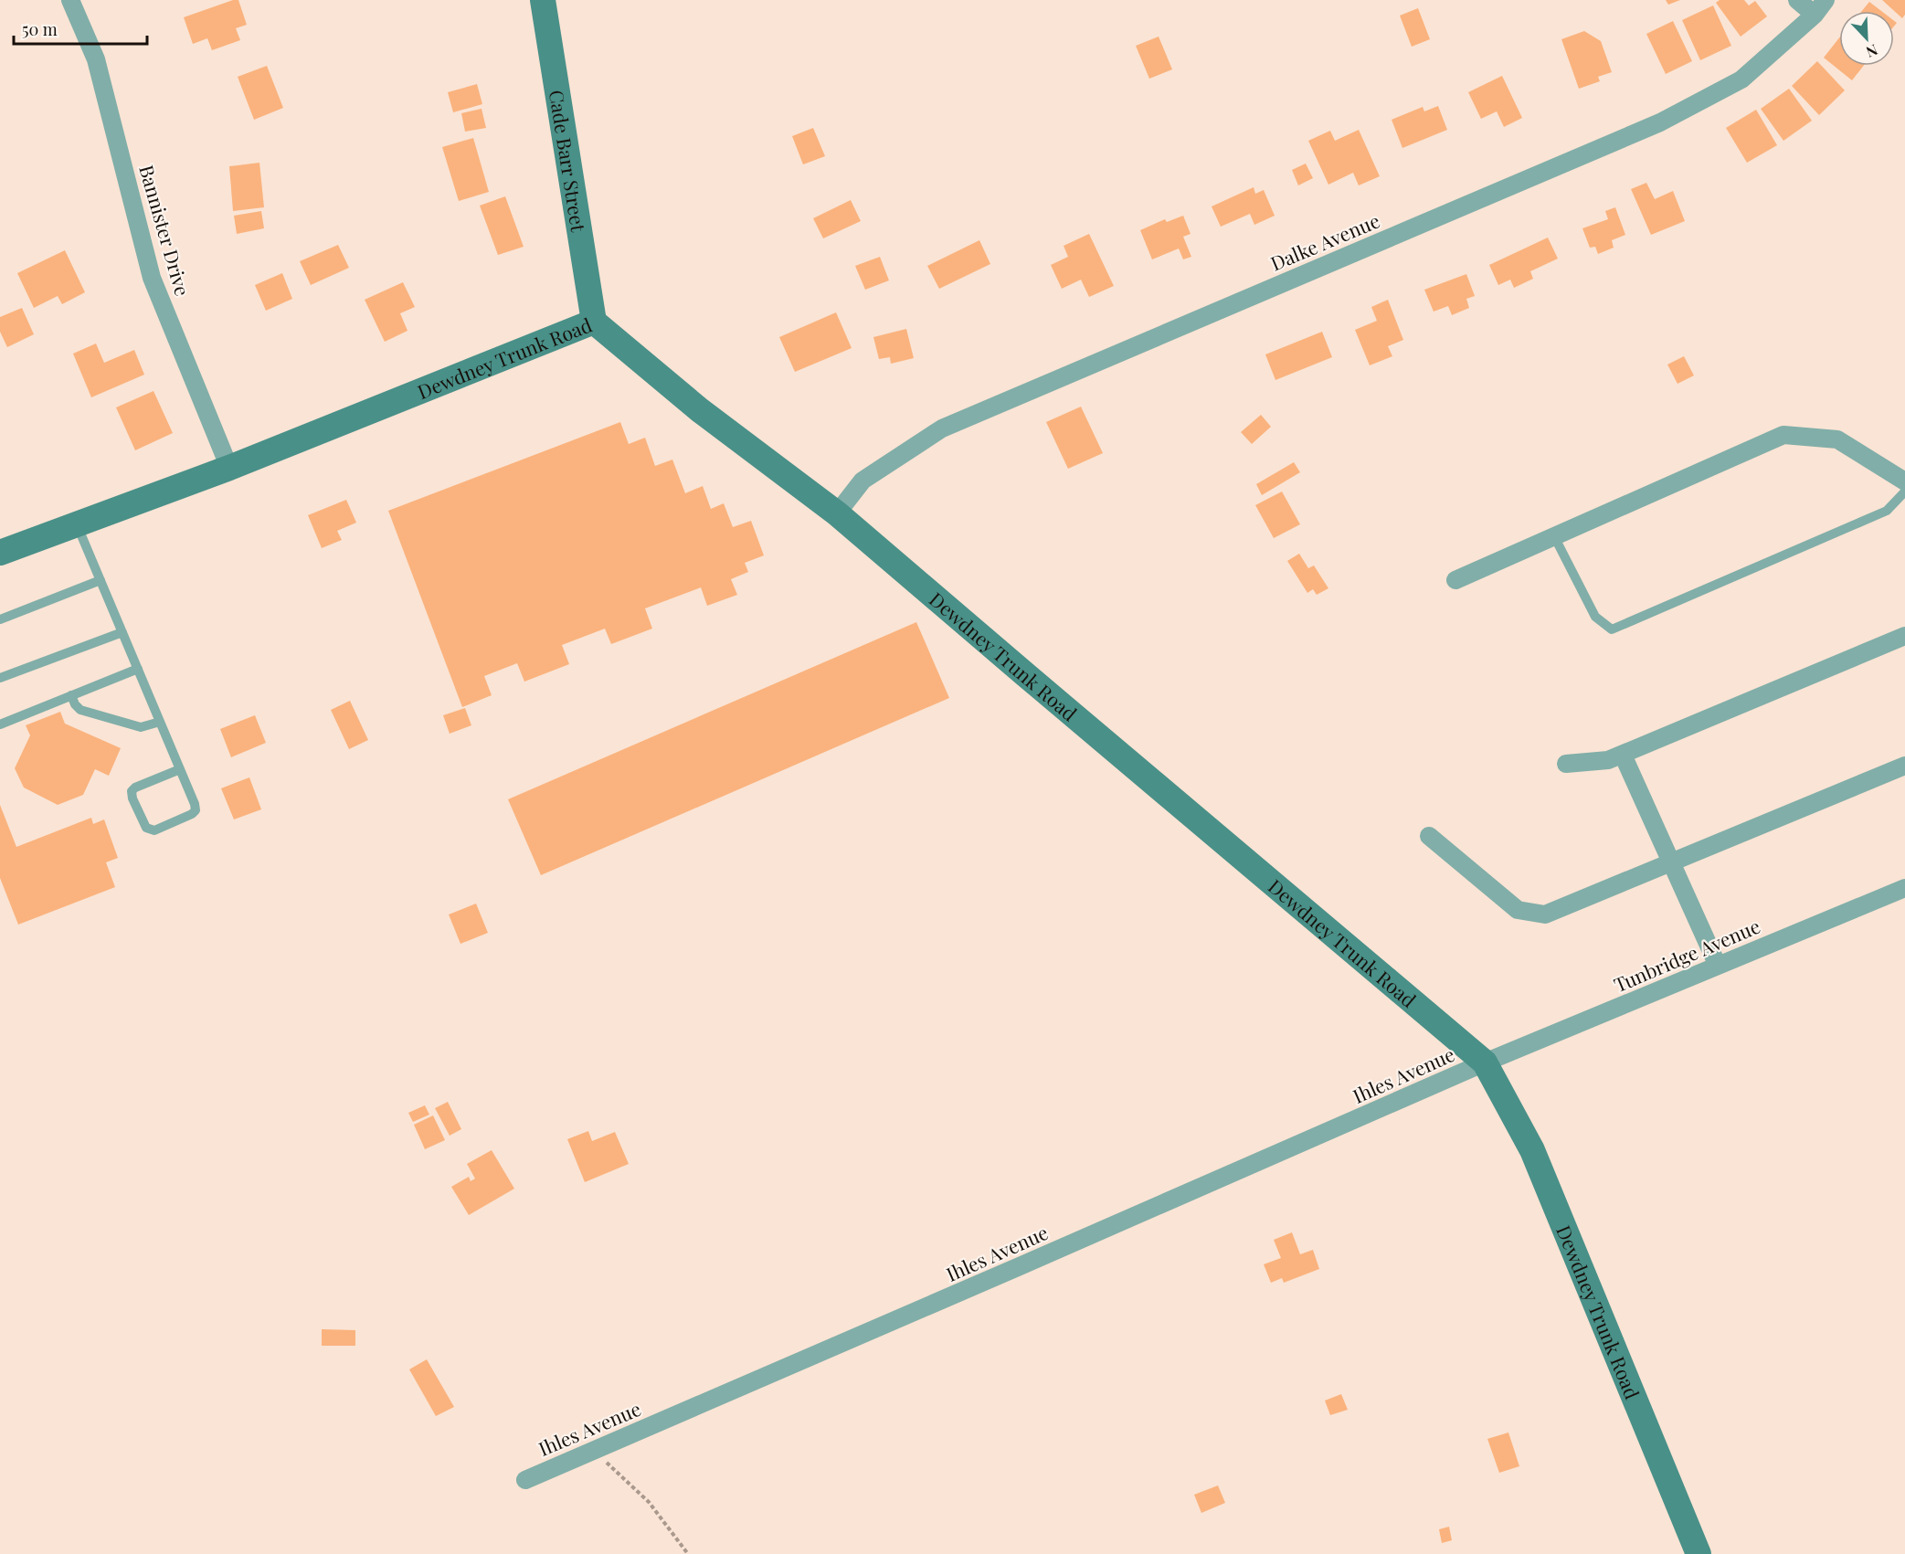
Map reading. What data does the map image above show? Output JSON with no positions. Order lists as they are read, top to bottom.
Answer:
{
  "streets": {
    "main road": ["Cade Barr Street", "Dewdney Trunk Road"],
    "street": [
      "Bannister Drive",
      "Dalke Avenue",
      "Tunbridge Avenue",
      "Ihles Avenue"
    ]
  },
  "crossings": [
    ["Cade Barr Street", "Dewdney Trunk Road"],
    ["Bannister Drive", "Dewdney Trunk Road"],
    ["Dalke Avenue", "Dewdney Trunk Road"],
    ["Dewdney Trunk Road", "Tunbridge Avenue"],
    ["Dewdney Trunk Road", "Ihles Avenue"],
    ["Tunbridge Avenue", "Ihles Avenue"]
  ],
  "scale_bar": "50 m",
  "north": "bottom right"
}
